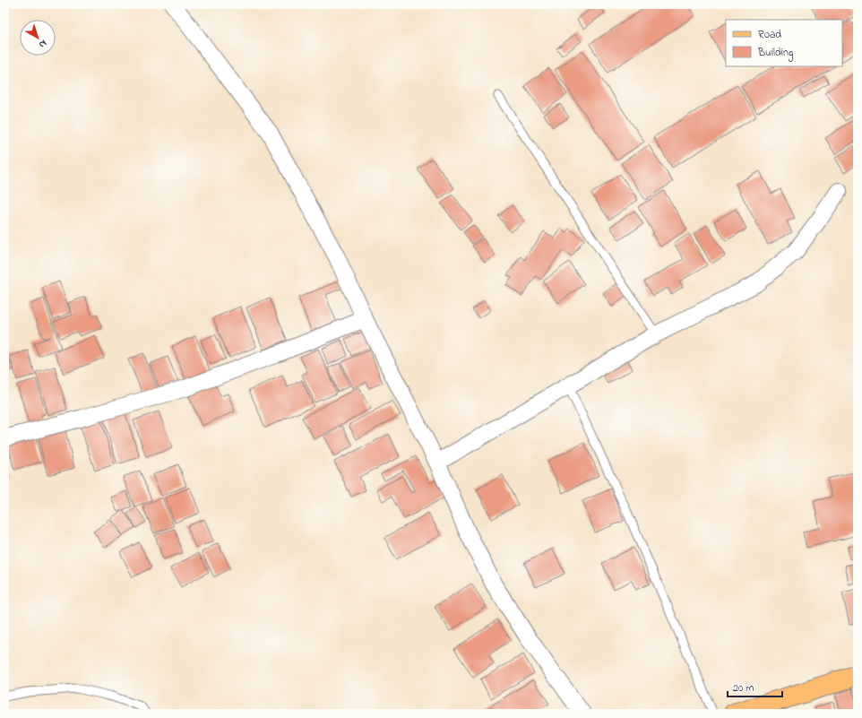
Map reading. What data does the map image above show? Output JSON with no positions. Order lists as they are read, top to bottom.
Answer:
{
  "legend": ["Road", "Building"],
  "scale_bar": "20 m",
  "north": "bottom right"
}
